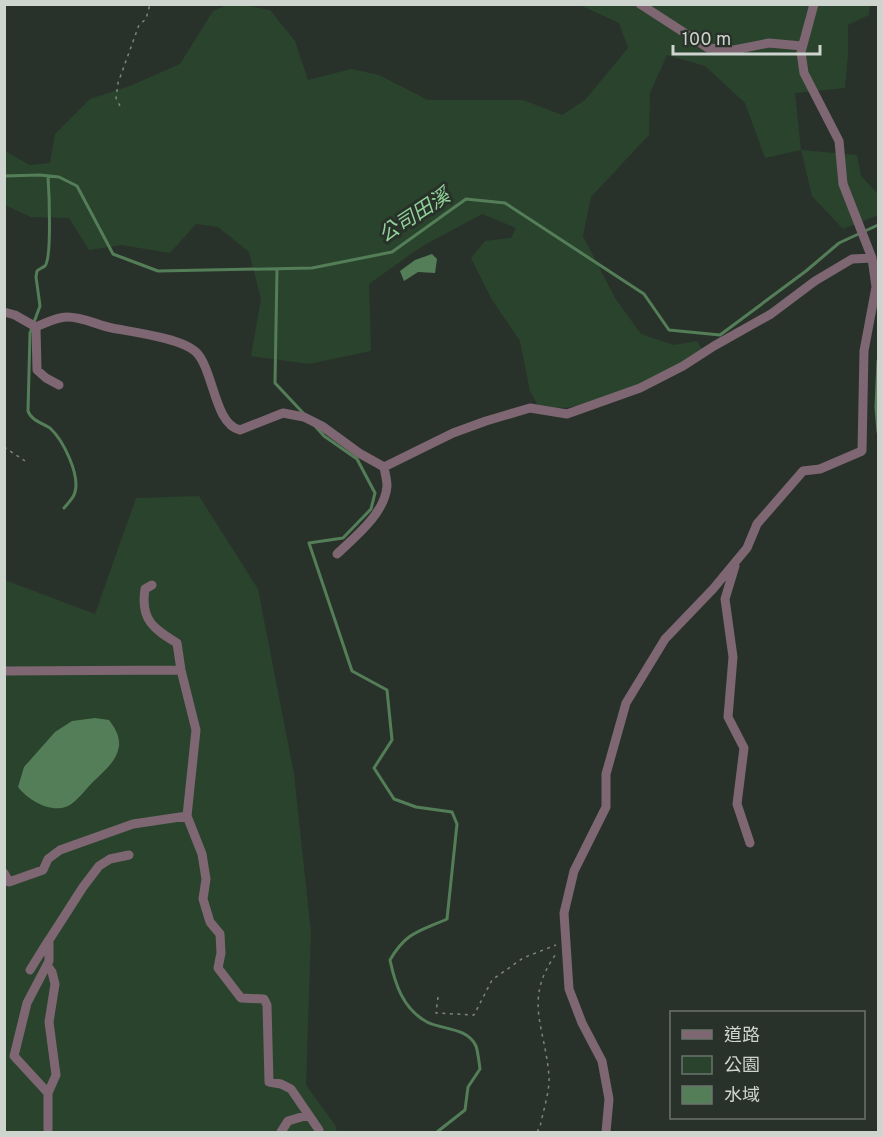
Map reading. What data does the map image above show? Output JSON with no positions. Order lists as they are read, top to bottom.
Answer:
{
  "water": ["公司田溪"],
  "legend": ["道路", "公園", "水域"],
  "scale_bar": "100 m"
}
